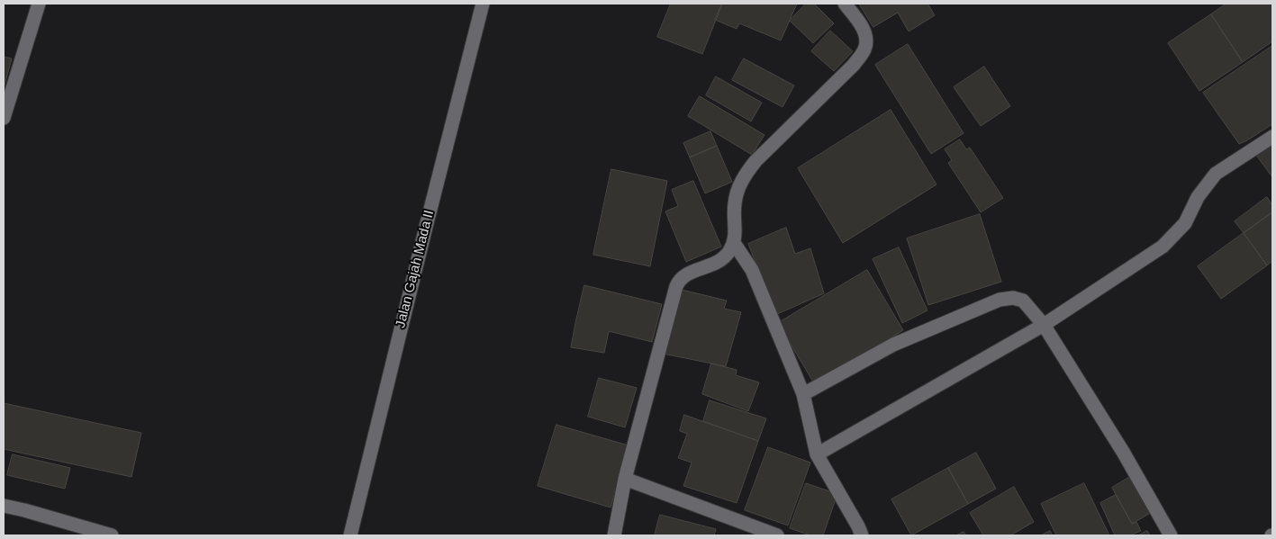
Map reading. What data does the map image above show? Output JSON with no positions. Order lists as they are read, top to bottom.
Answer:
{
  "streets": {
    "street": ["Jalan Gajah Mada II"]
  }
}
